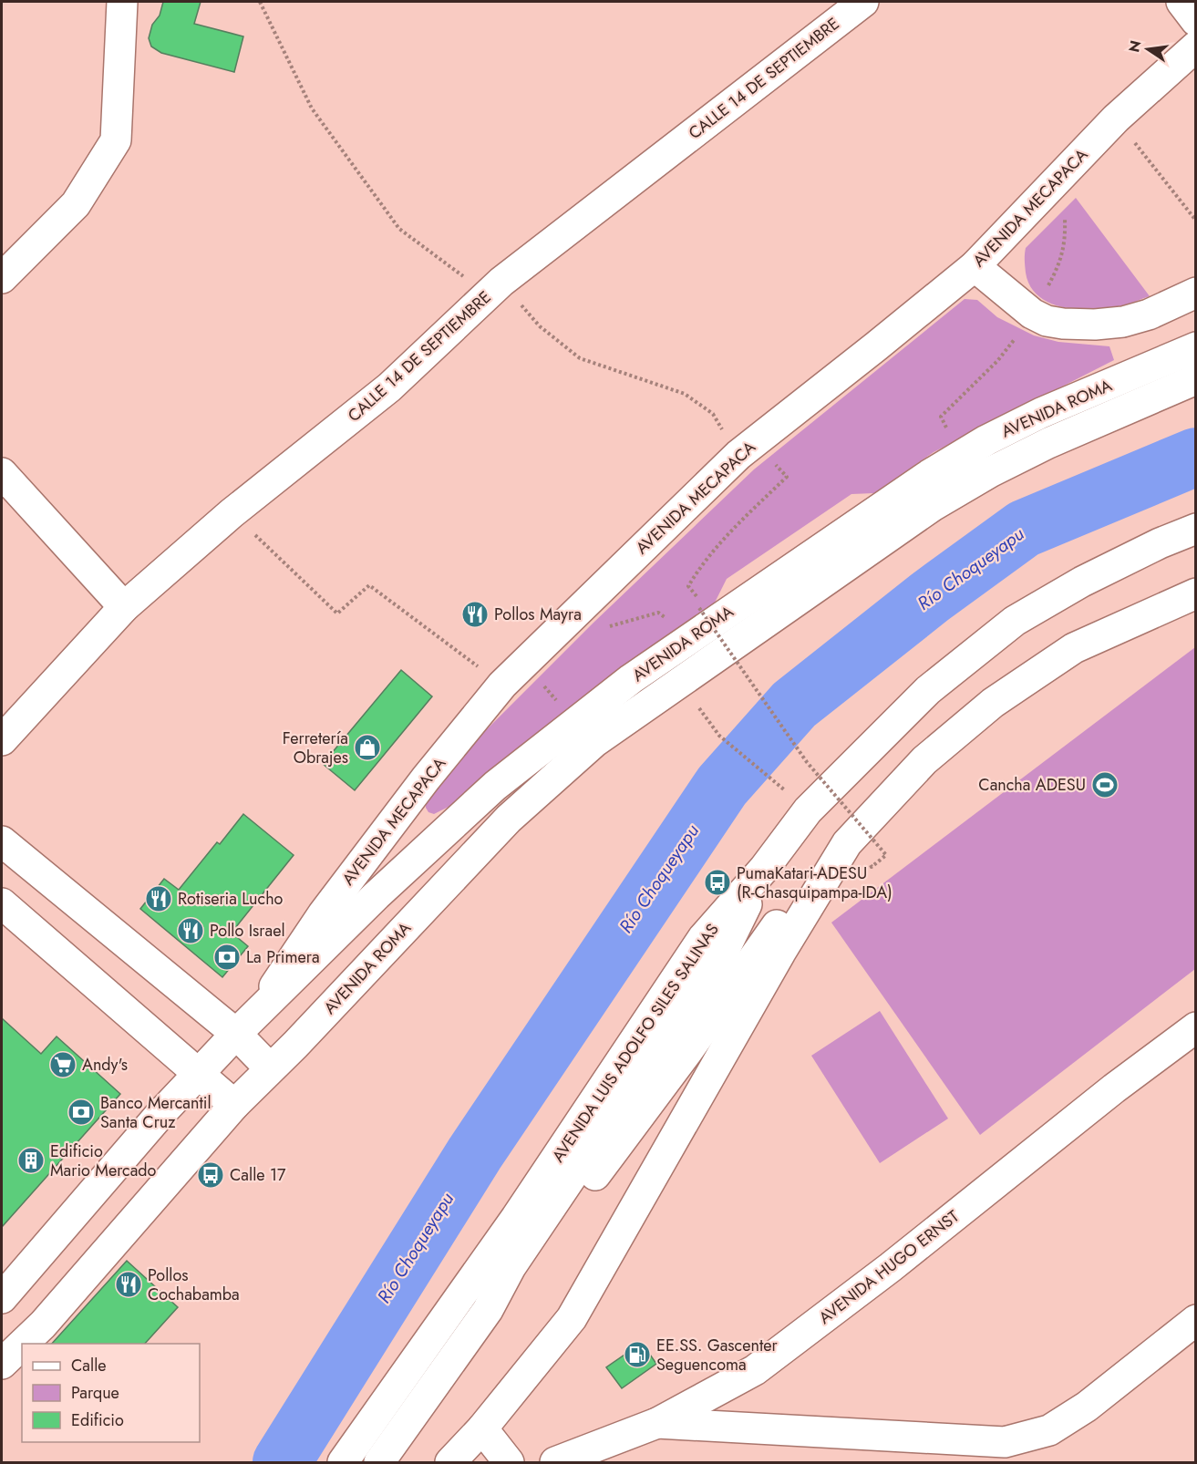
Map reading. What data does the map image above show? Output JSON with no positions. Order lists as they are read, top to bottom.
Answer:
{
  "streets": {
    "main road": [
      "CALLE 14 DE SEPTIEMBRE",
      "AVENIDA MECAPACA",
      "AVENIDA ROMA",
      "AVENIDA LUIS ADOLFO SILES SALINAS",
      "AVENIDA HUGO ERNST"
    ]
  },
  "crossings": [
    ["AVENIDA MECAPACA", "AVENIDA ROMA"]
  ],
  "water": ["Río Choqueyapu"],
  "places": {
    "restaurant": [
      "Pollos Mayra",
      "Rotiseria Lucho",
      "Pollo Israel",
      "Pollos Cochabamba"
    ],
    "shop": ["Ferretería Obrajes"],
    "sports": ["Cancha ADESU"],
    "bus stop": ["PumaKatari-ADESU (R-Chasquipampa-IDA)", "Calle 17"],
    "bank": ["La Primera", "Banco Mercantil Santa Cruz"],
    "supermarket": ["Andy's"],
    "building": ["Edificio Mario Mercado"],
    "fuel station": ["EE.SS. Gascenter Seguencoma"]
  },
  "legend": ["Calle", "Parque", "Edificio"],
  "north": "left"
}
